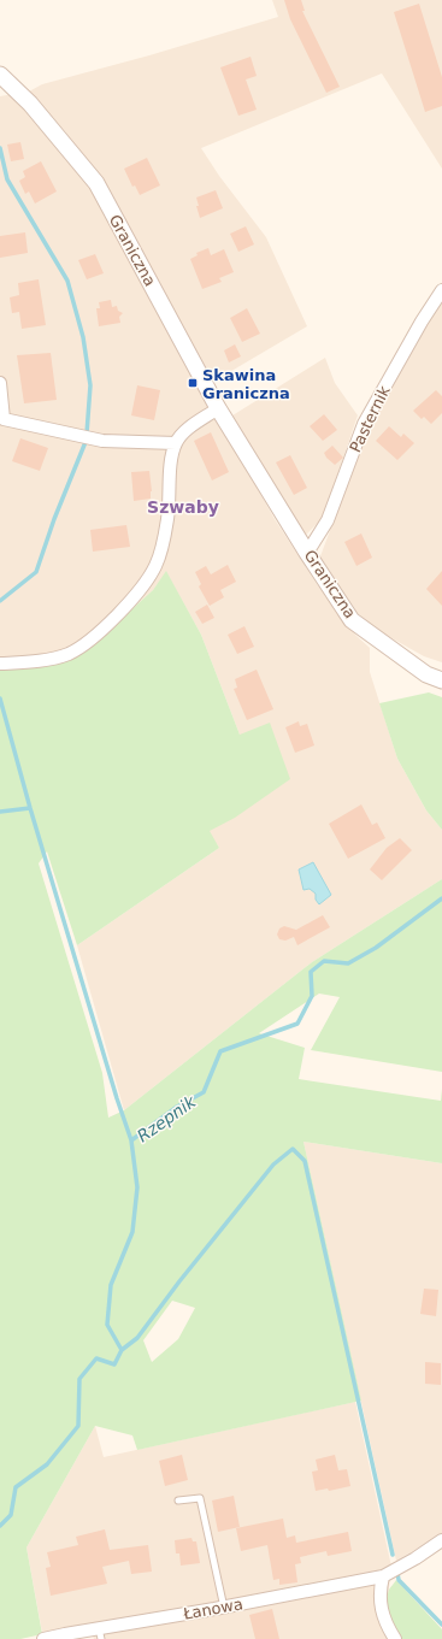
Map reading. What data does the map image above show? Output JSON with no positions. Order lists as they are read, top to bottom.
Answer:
{
  "streets": {
    "street": ["Graniczna", "Pasternik", "Łanowa"]
  },
  "crossings": [
    ["Graniczna", "Pasternik"]
  ],
  "districts": ["Szwaby"],
  "water": ["Rzepnik"],
  "places": {
    "transit": ["Skawina Graniczna"]
  }
}
